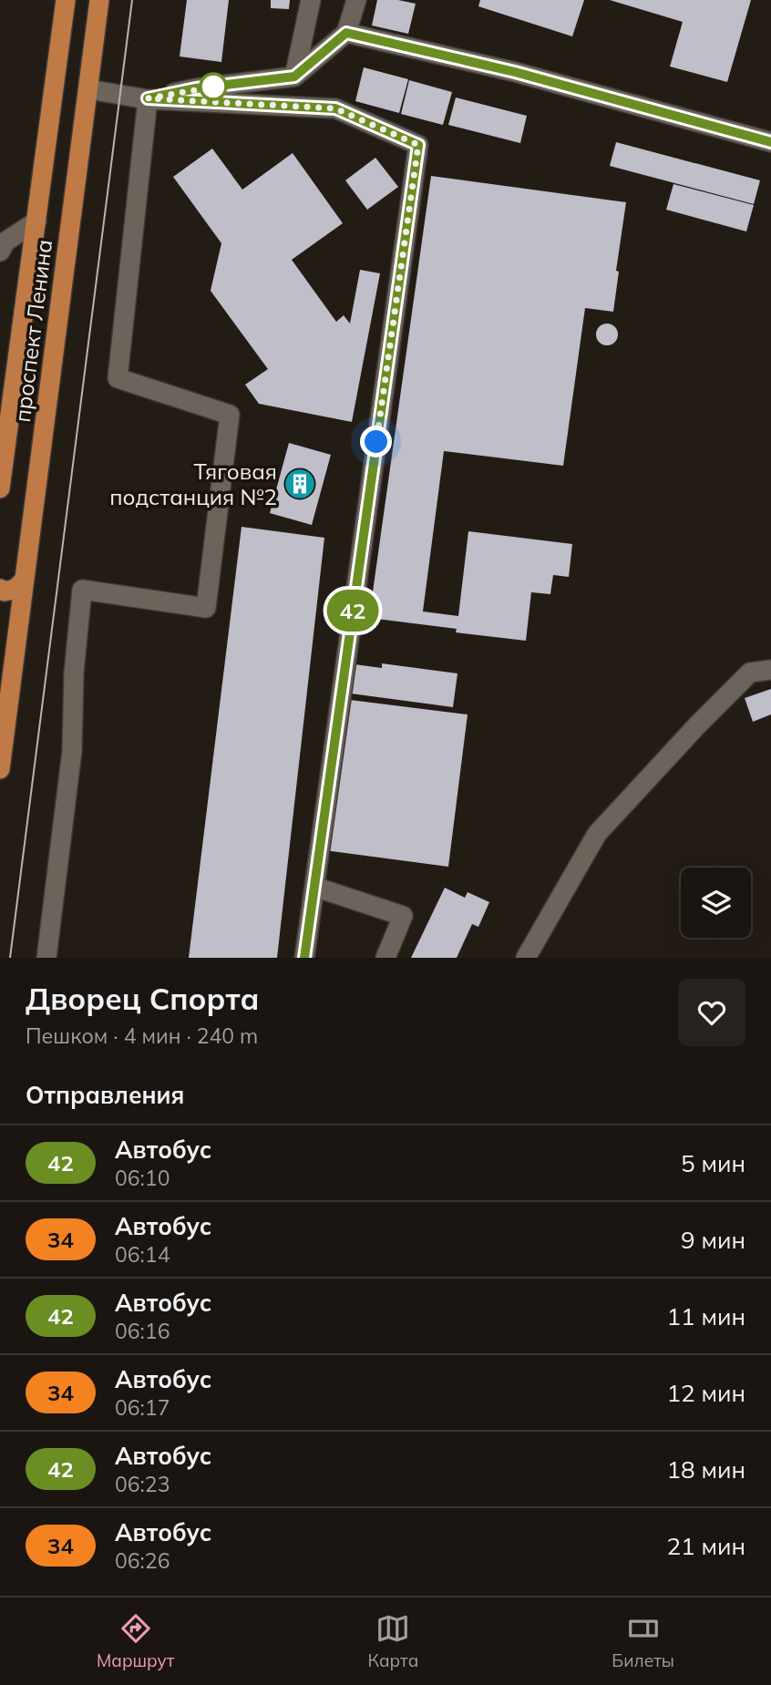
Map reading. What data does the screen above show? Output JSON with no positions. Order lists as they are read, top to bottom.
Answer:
{
  "streets": {
    "main road": ["проспект Ленина"]
  },
  "places": {
    "building": ["Тяговая подстанция №2"]
  },
  "lines": ["bus line 42"],
  "page": {
    "on_map": "42",
    "heading": [
      ["Дворец Спорта", "Пешком · 4 мин · 240 m"],
      "Отправления"
    ],
    "list": [
      {
        "mark": "42",
        "name": "Автобус",
        "note": "06:10",
        "value": "5 мин"
      },
      {
        "mark": "34",
        "name": "Автобус",
        "note": "06:14",
        "value": "9 мин"
      },
      {
        "mark": "42",
        "name": "Автобус",
        "note": "06:16",
        "value": "11 мин"
      },
      {
        "mark": "34",
        "name": "Автобус",
        "note": "06:17",
        "value": "12 мин"
      },
      {
        "mark": "42",
        "name": "Автобус",
        "note": "06:23",
        "value": "18 мин"
      },
      {
        "mark": "34",
        "name": "Автобус",
        "note": "06:26",
        "value": "21 мин"
      }
    ],
    "tabs": ["Маршрут", "Карта", "Билеты"]
  }
}
